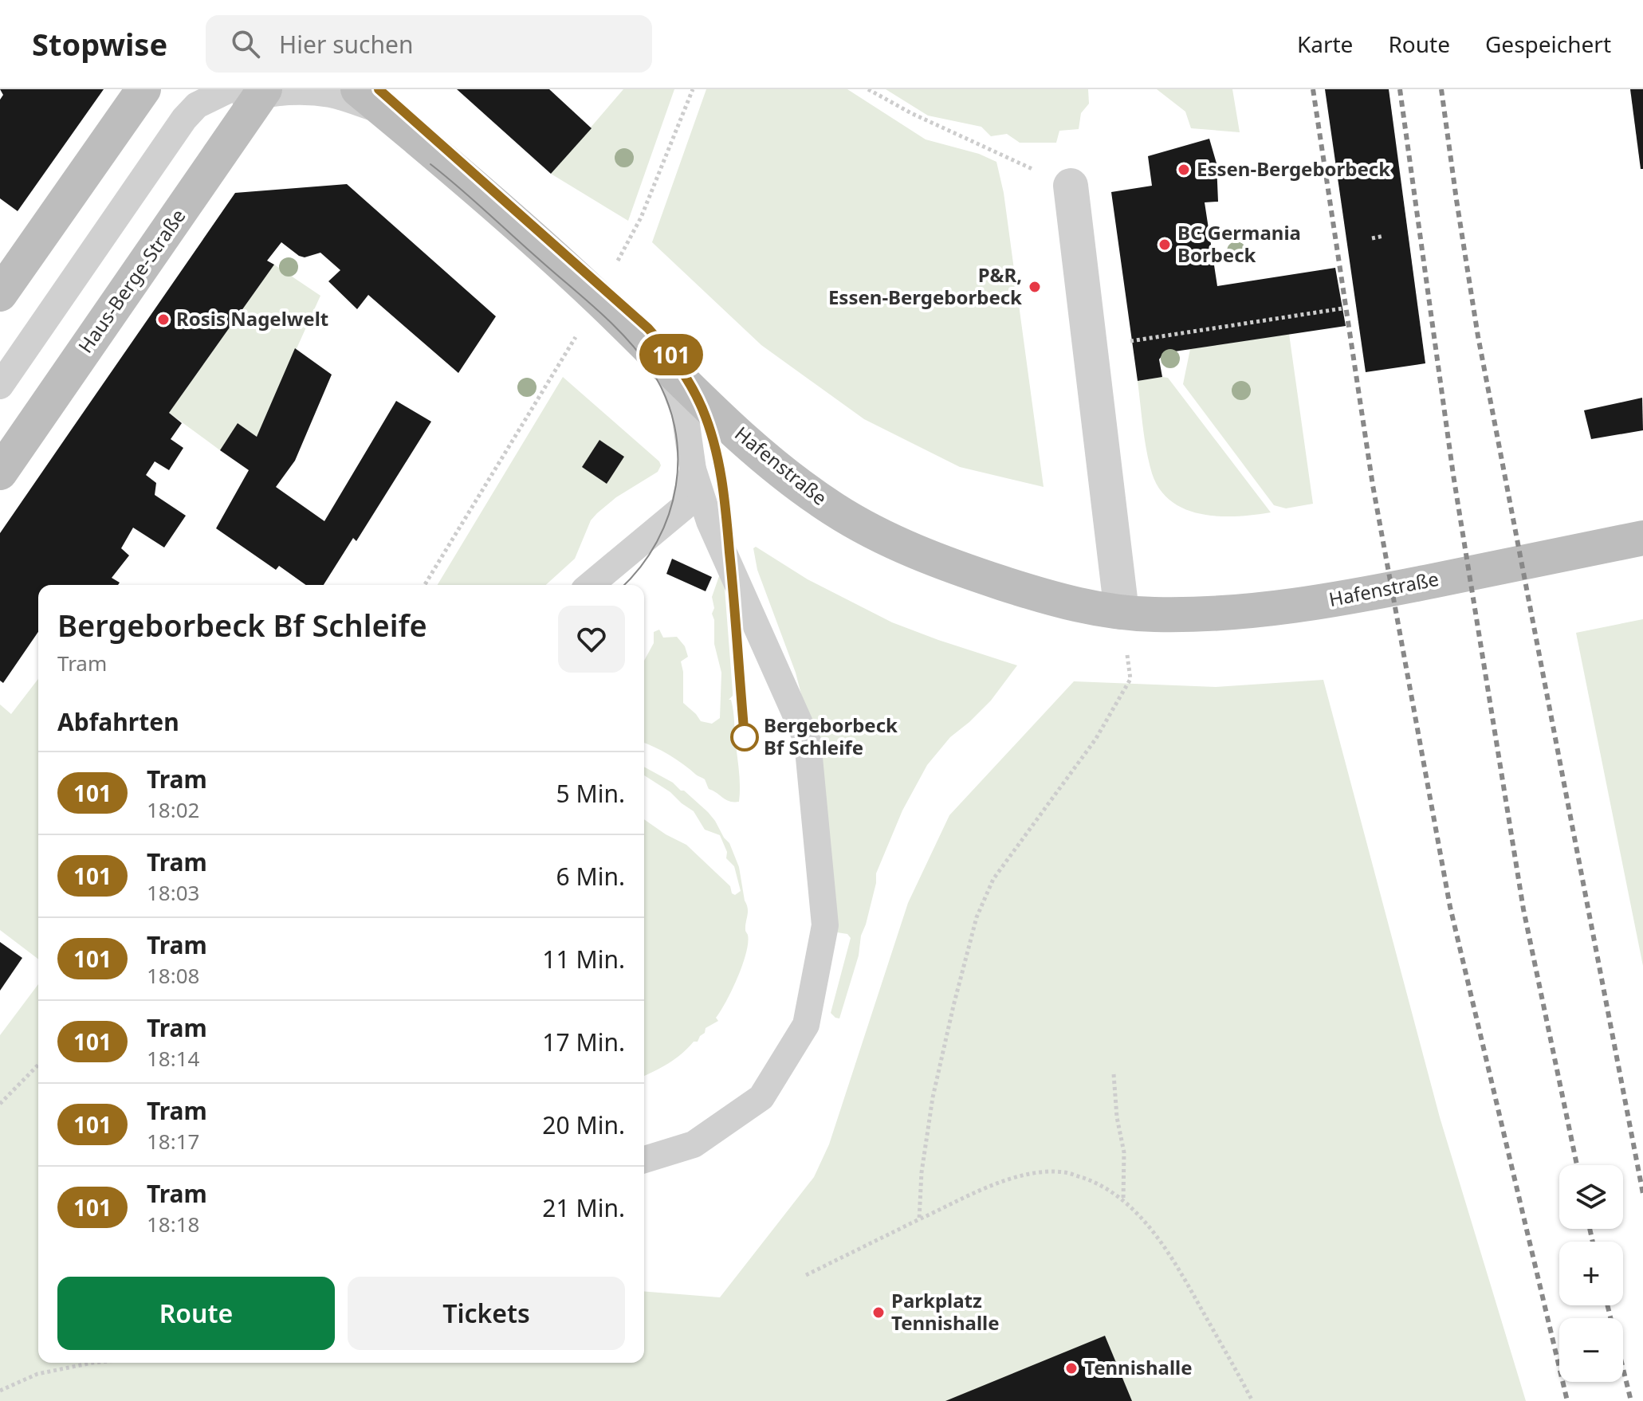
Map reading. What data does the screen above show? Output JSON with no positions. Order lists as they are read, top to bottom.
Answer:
{
  "streets": {
    "main road": ["Haus-Berge-Straße", "Hafenstraße"]
  },
  "places": [
    "Essen-Bergeborbeck",
    "BC Germania Borbeck",
    "P&R, Essen-Bergeborbeck",
    "Rosis Nagelwelt",
    "Bergeborbeck Bf Schleife",
    "Parkplatz Tennishalle",
    "Tennishalle"
  ],
  "lines": ["tram line 101"],
  "page": {
    "header": "Stopwise",
    "search": "Hier suchen",
    "nav": ["Karte", "Route", "Gespeichert"],
    "on_map": "101",
    "heading": [
      ["Bergeborbeck Bf Schleife", "Tram"],
      "Abfahrten"
    ],
    "list": [
      {
        "mark": "101",
        "name": "Tram",
        "note": "18:02",
        "value": "5 Min."
      },
      {
        "mark": "101",
        "name": "Tram",
        "note": "18:03",
        "value": "6 Min."
      },
      {
        "mark": "101",
        "name": "Tram",
        "note": "18:08",
        "value": "11 Min."
      },
      {
        "mark": "101",
        "name": "Tram",
        "note": "18:14",
        "value": "17 Min."
      },
      {
        "mark": "101",
        "name": "Tram",
        "note": "18:17",
        "value": "20 Min."
      },
      {
        "mark": "101",
        "name": "Tram",
        "note": "18:18",
        "value": "21 Min."
      }
    ],
    "map_buttons": ["+", "−"],
    "buttons": ["Route", "Tickets"]
  }
}
